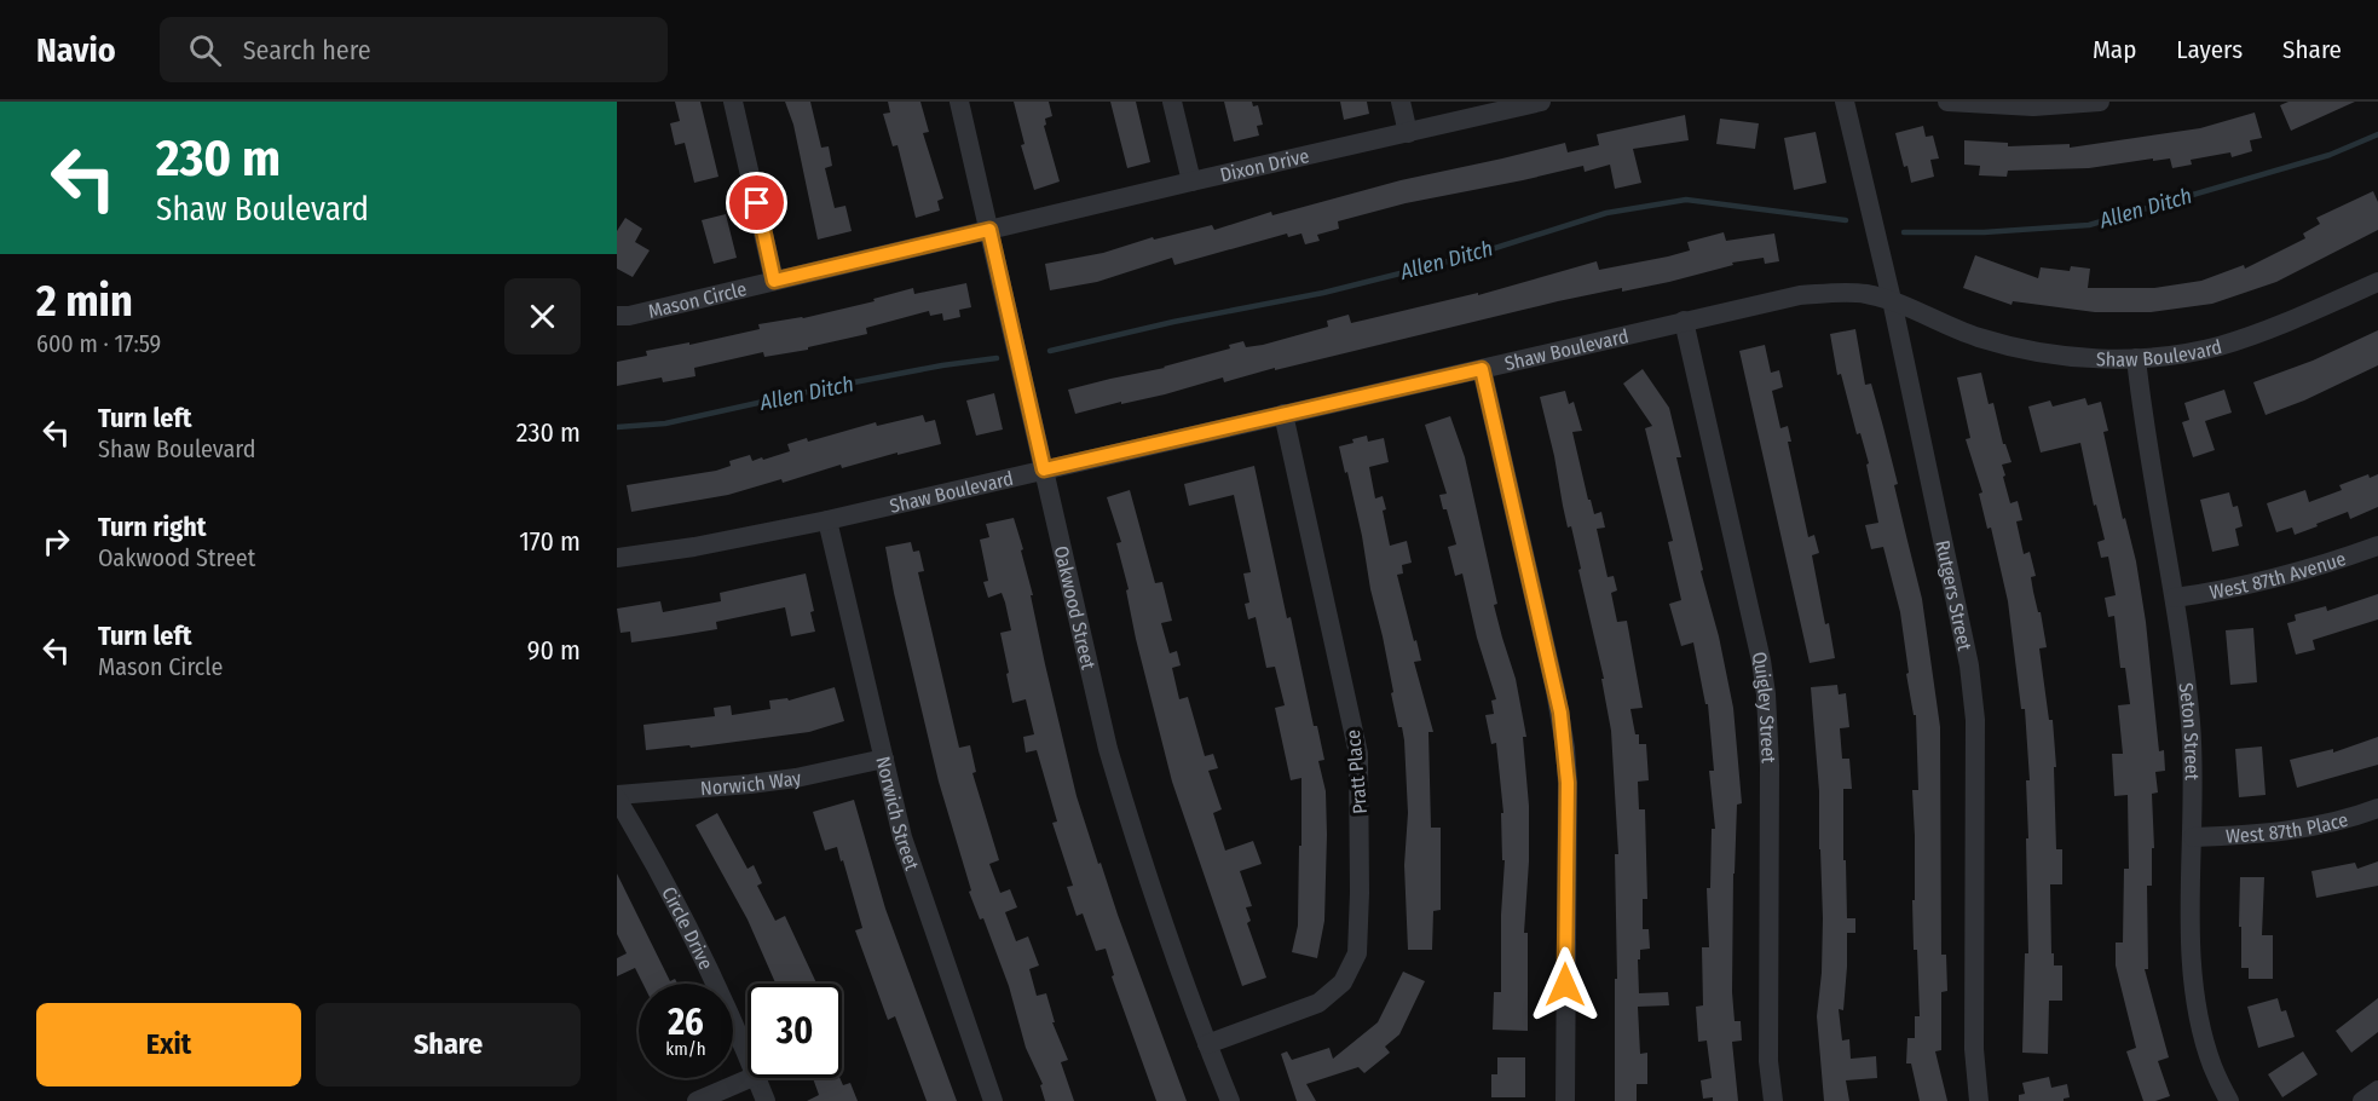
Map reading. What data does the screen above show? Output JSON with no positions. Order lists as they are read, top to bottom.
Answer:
{
  "streets": {
    "street": [
      "Dixon Drive",
      "Mason Circle",
      "Shaw Boulevard",
      "West 87th Avenue",
      "Rutgers Street",
      "Oakwood Street",
      "Quigley Street",
      "Seton Street",
      "Pratt Place",
      "Norwich Way",
      "Norwich Street",
      "West 87th Place",
      "Circle Drive"
    ]
  },
  "crossings": [
    ["Dixon Drive", "Mason Circle"],
    ["Dixon Drive", "Oakwood Street"],
    ["Mason Circle", "Oakwood Street"],
    ["Shaw Boulevard", "Rutgers Street"],
    ["Shaw Boulevard", "Oakwood Street"],
    ["Shaw Boulevard", "Quigley Street"],
    ["Shaw Boulevard", "Seton Street"],
    ["Shaw Boulevard", "Pratt Place"],
    ["Shaw Boulevard", "Norwich Street"],
    ["West 87th Avenue", "Seton Street"],
    ["Oakwood Street", "Pratt Place"],
    ["Seton Street", "West 87th Place"],
    ["Norwich Way", "Norwich Street"],
    ["Norwich Way", "Circle Drive"]
  ],
  "water": ["Allen Ditch"],
  "page": {
    "header": "Navio",
    "search": "Search here",
    "nav": ["Map", "Layers", "Share"],
    "turn": ["230 m", "Shaw Boulevard"],
    "heading": ["2 min", "600 m · 17:59"],
    "list": [
      {
        "name": "Turn left",
        "note": "Shaw Boulevard",
        "value": "230 m"
      },
      {
        "name": "Turn right",
        "note": "Oakwood Street",
        "value": "170 m"
      },
      {
        "name": "Turn left",
        "note": "Mason Circle",
        "value": "90 m"
      }
    ],
    "speed": "26 km/h",
    "limit": "30",
    "buttons": ["Exit", "Share"]
  }
}
